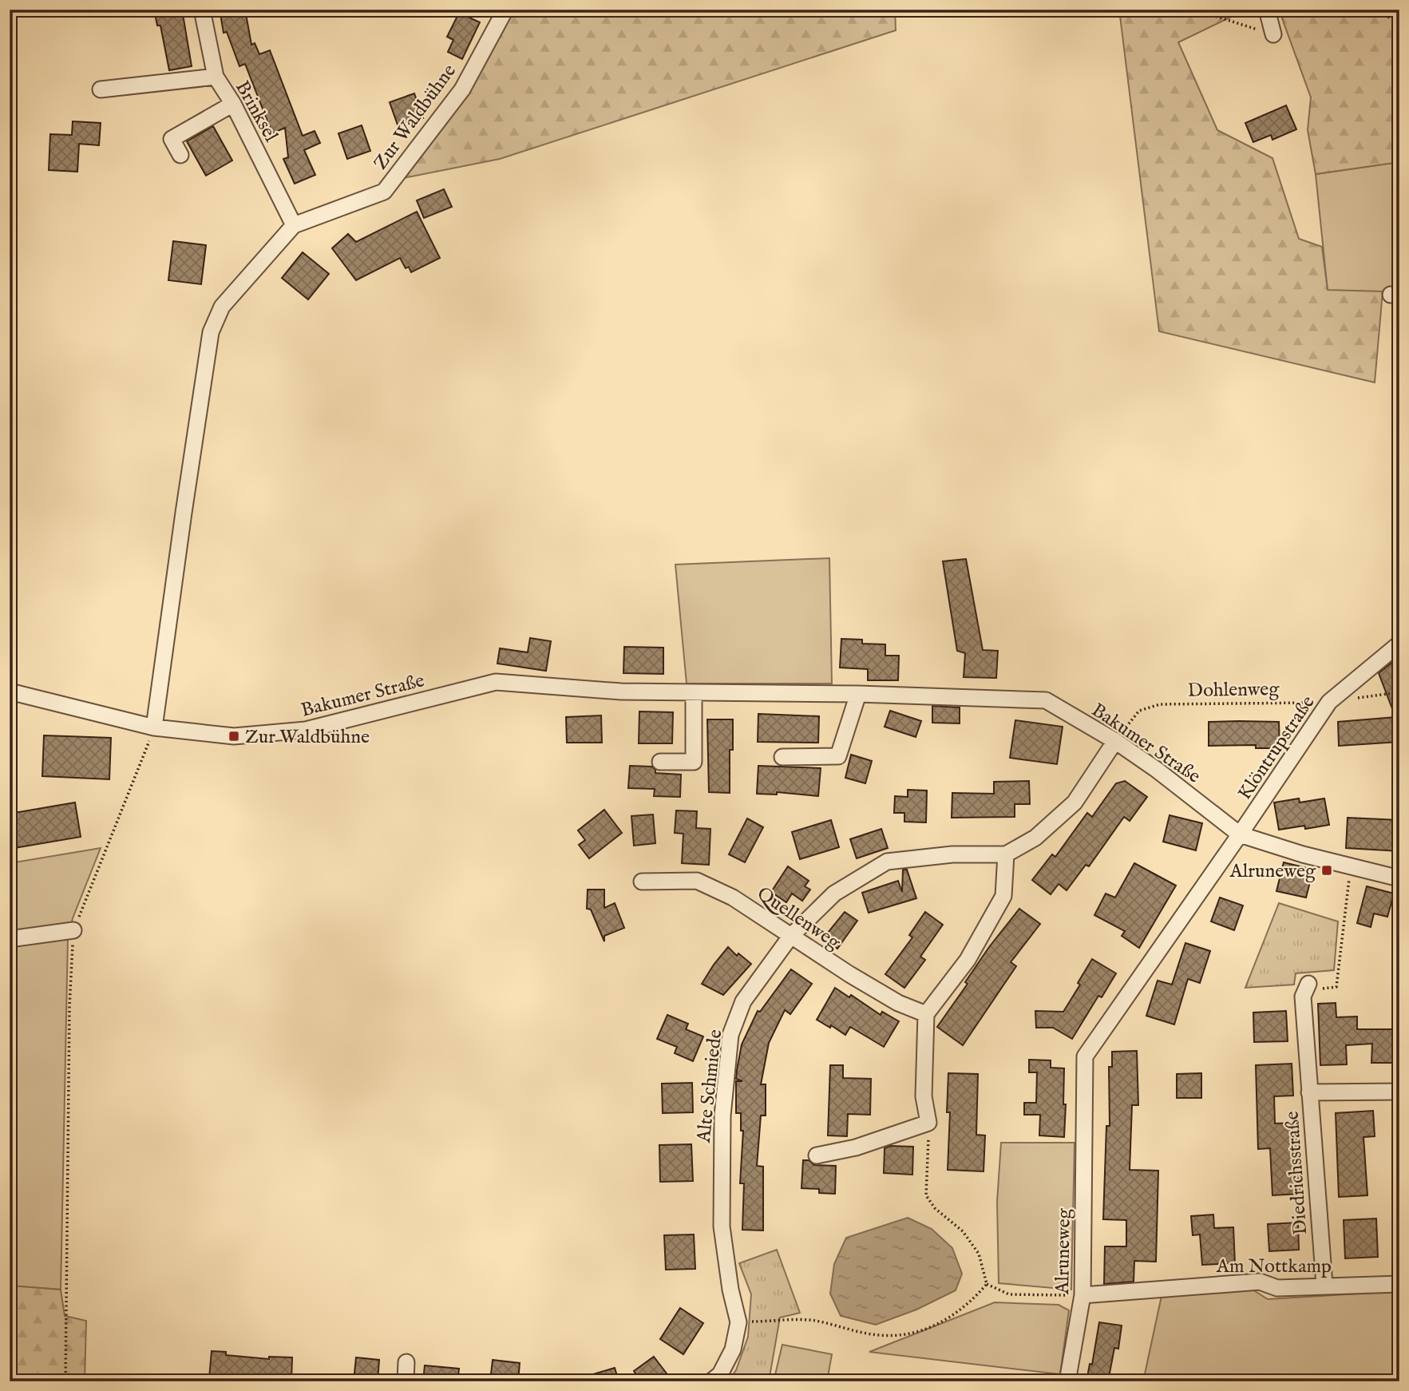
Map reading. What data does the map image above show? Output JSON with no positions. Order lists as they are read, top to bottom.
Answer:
{
  "streets": {
    "street": [
      "Brinksel",
      "Zur Waldbühne",
      "Bakumer Straße",
      "Klöntrupstraße",
      "Quellenweg",
      "Alte Schmiede",
      "Diedrichsstraße",
      "Alruneweg",
      "Am Nottkamp"
    ],
    "path": ["Dohlenweg"]
  },
  "crossings": [
    ["Brinksel", "Zur Waldbühne"],
    ["Zur Waldbühne", "Bakumer Straße"],
    ["Dohlenweg", "Bakumer Straße"],
    ["Dohlenweg", "Klöntrupstraße"],
    ["Dohlenweg", "Alte Schmiede"],
    ["Bakumer Straße", "Klöntrupstraße"],
    ["Bakumer Straße", "Alte Schmiede"],
    ["Bakumer Straße", "Alruneweg"],
    ["Klöntrupstraße", "Alruneweg"],
    ["Quellenweg", "Alte Schmiede"],
    ["Diedrichsstraße", "Am Nottkamp"],
    ["Alruneweg", "Am Nottkamp"]
  ],
  "places": {
    "transit": ["Zur Waldbühne", "Alruneweg"]
  }
}
